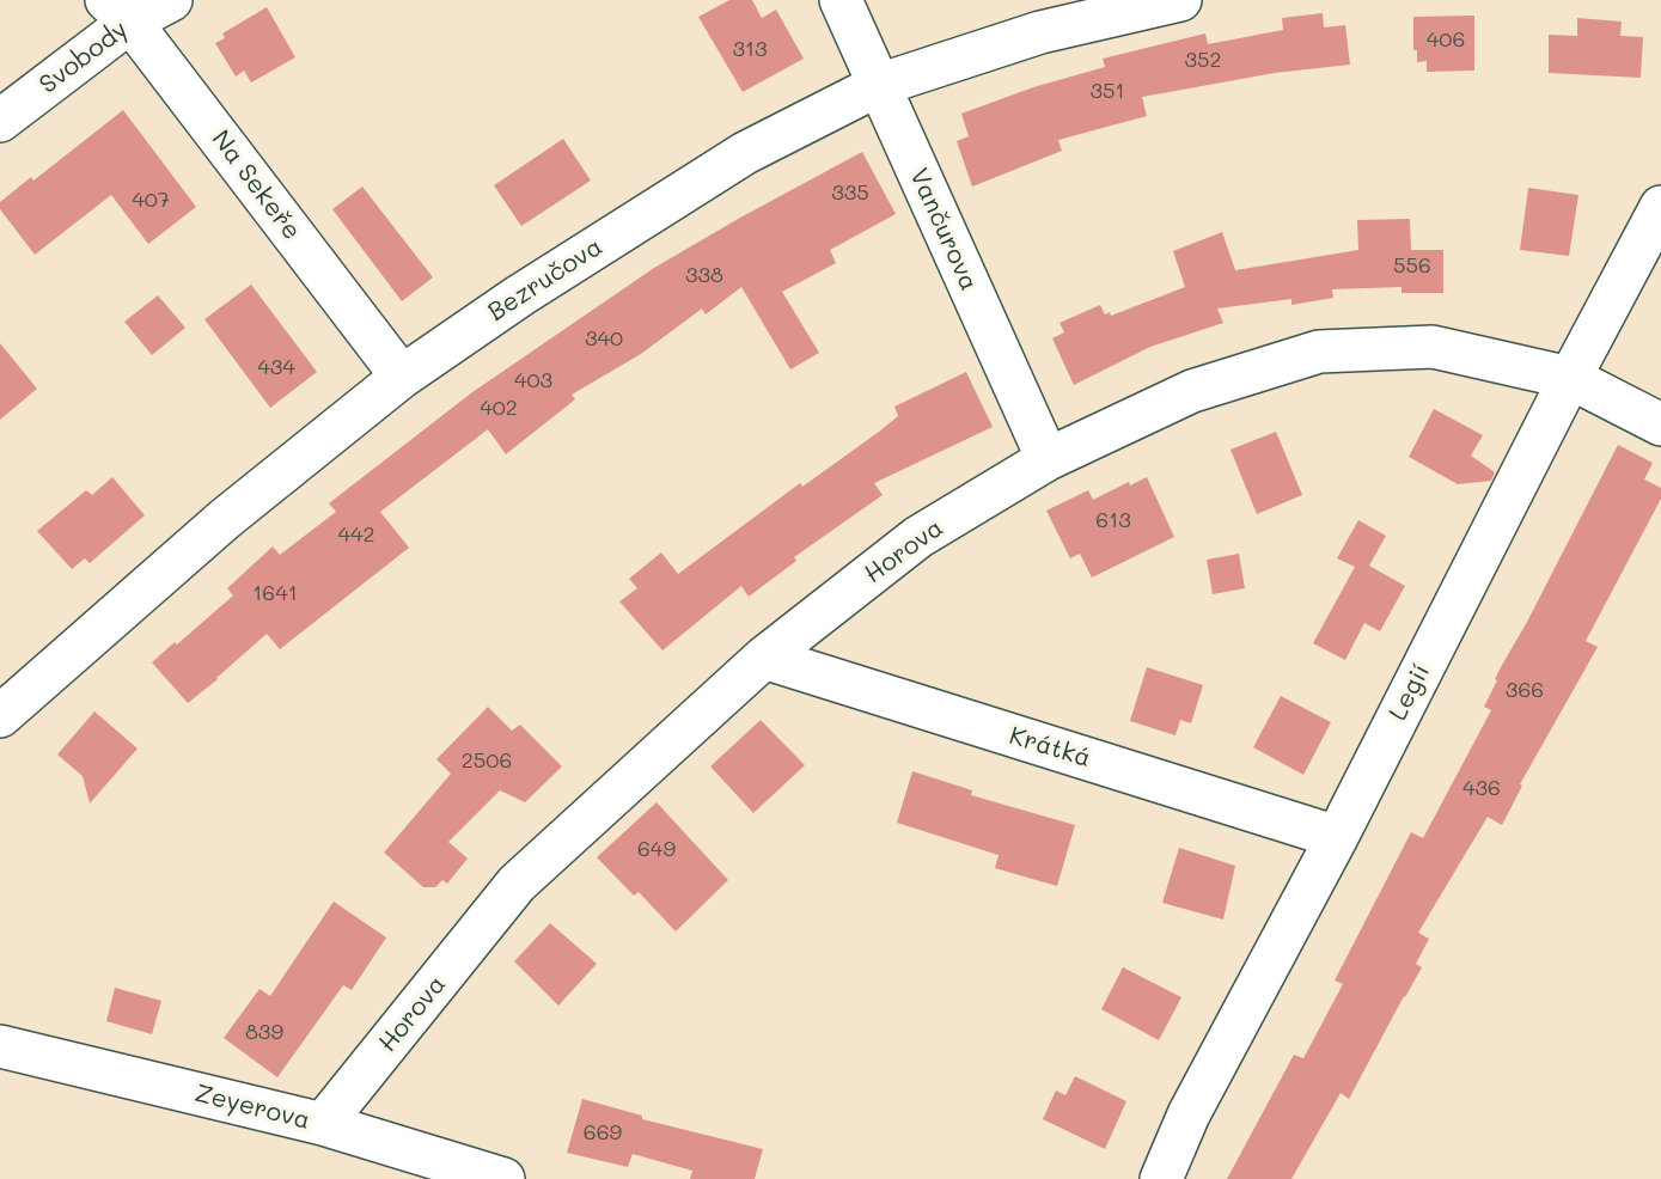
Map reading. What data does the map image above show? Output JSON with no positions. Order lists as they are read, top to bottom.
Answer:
{
  "streets": {
    "street": [
      "Svobody",
      "Na Sekeře",
      "Vančurova",
      "Bezručova",
      "Horova",
      "Legií",
      "Krátká",
      "Zeyerova"
    ]
  },
  "crossings": [
    ["Svobody", "Na Sekeře"],
    ["Na Sekeře", "Bezručova"],
    ["Vančurova", "Bezručova"],
    ["Vančurova", "Horova"],
    ["Horova", "Legií"],
    ["Horova", "Krátká"],
    ["Horova", "Zeyerova"],
    ["Legií", "Krátká"]
  ],
  "house_numbers": [
    "406",
    "313",
    "352",
    "351",
    "335",
    "407",
    "556",
    "338",
    "340",
    "434",
    "403",
    "402",
    "613",
    "442",
    "1641",
    "366",
    "2506",
    "436",
    "649",
    "839",
    "669"
  ]
}
